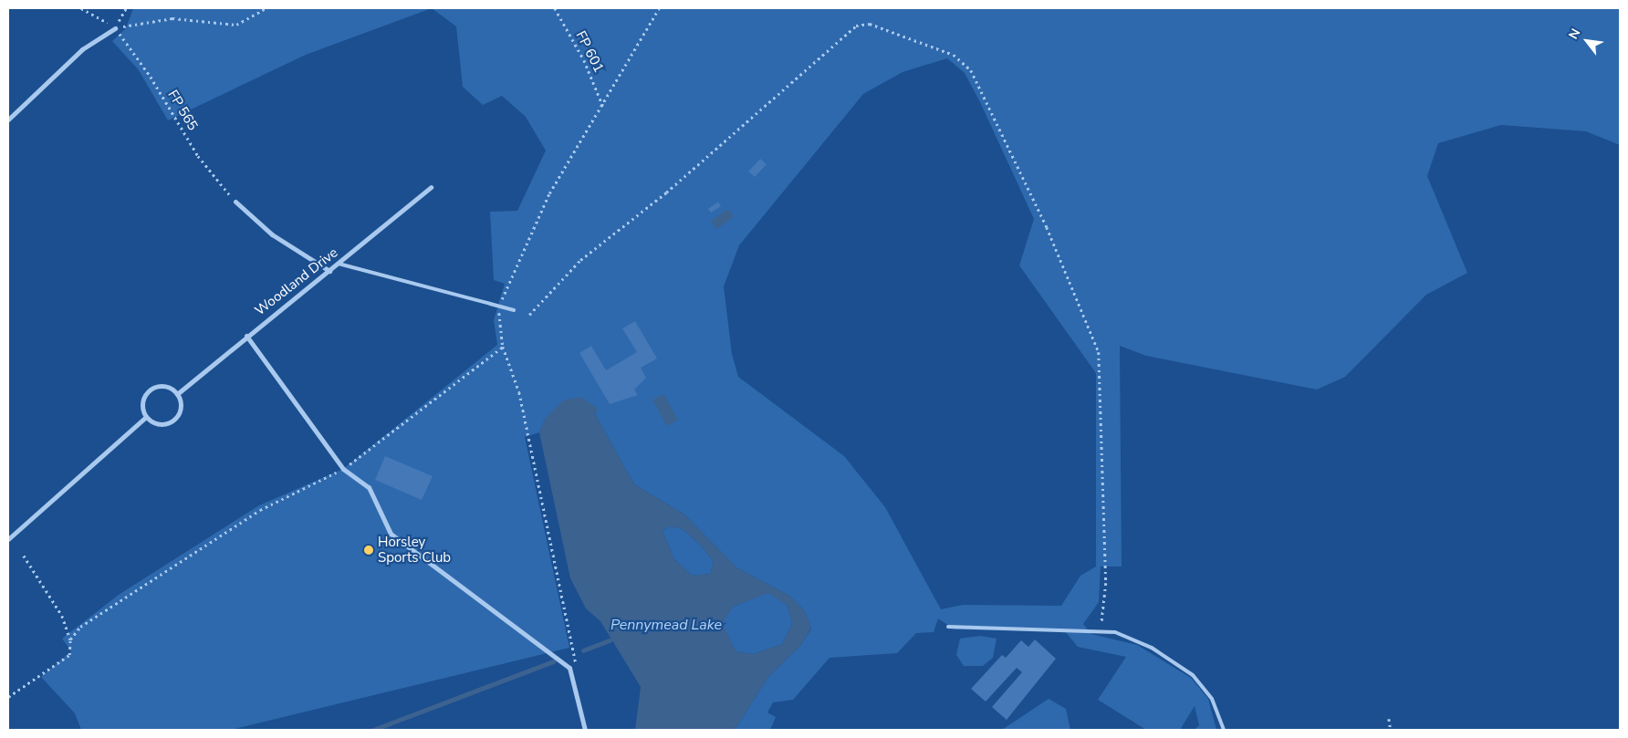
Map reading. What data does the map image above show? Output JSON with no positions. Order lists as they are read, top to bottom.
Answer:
{
  "streets": {
    "street": ["Woodland Drive"],
    "path": ["FP 601", "FP 565"]
  },
  "water": ["Pennymead Lake"],
  "places": ["Horsley Sports Club"],
  "north": "top left"
}
